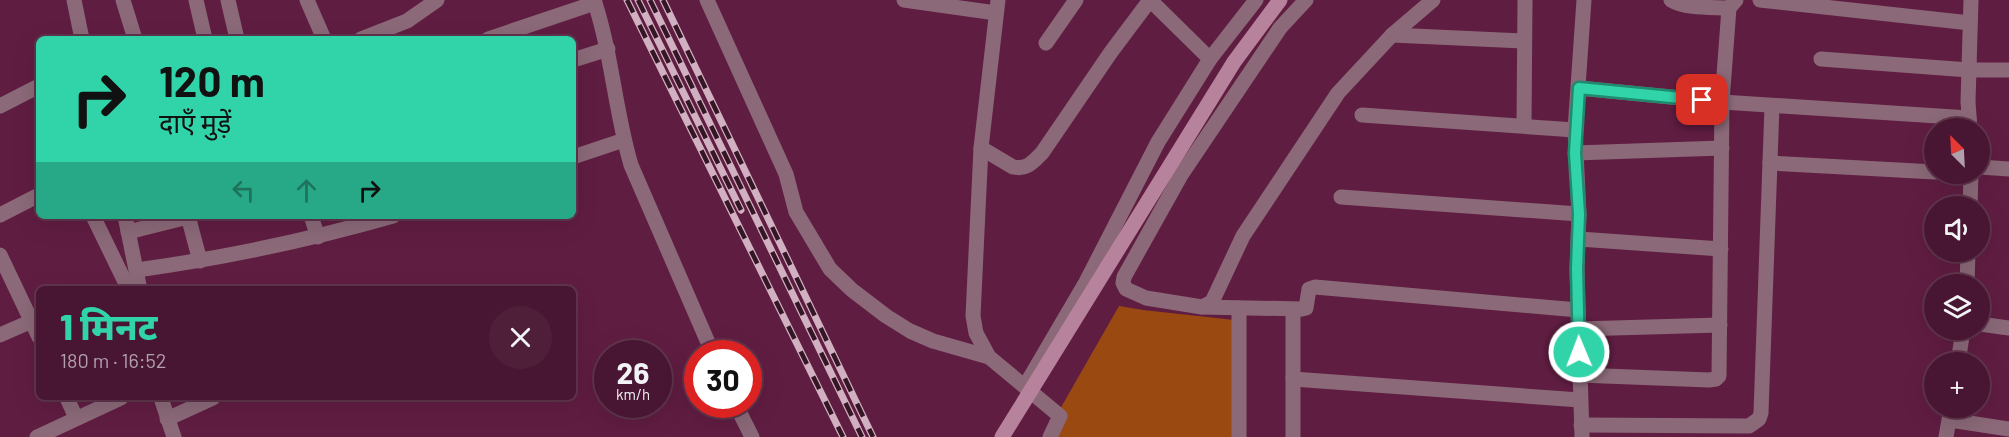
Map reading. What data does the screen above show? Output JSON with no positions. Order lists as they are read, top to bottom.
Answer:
{
  "north": "top left",
  "page": {
    "turn": ["120 m", "दाएँ मुड़ें"],
    "map_buttons": "+",
    "heading": ["1 मिनट", "180 m · 16:52"],
    "speed": "26 km/h",
    "limit": "30"
  }
}
